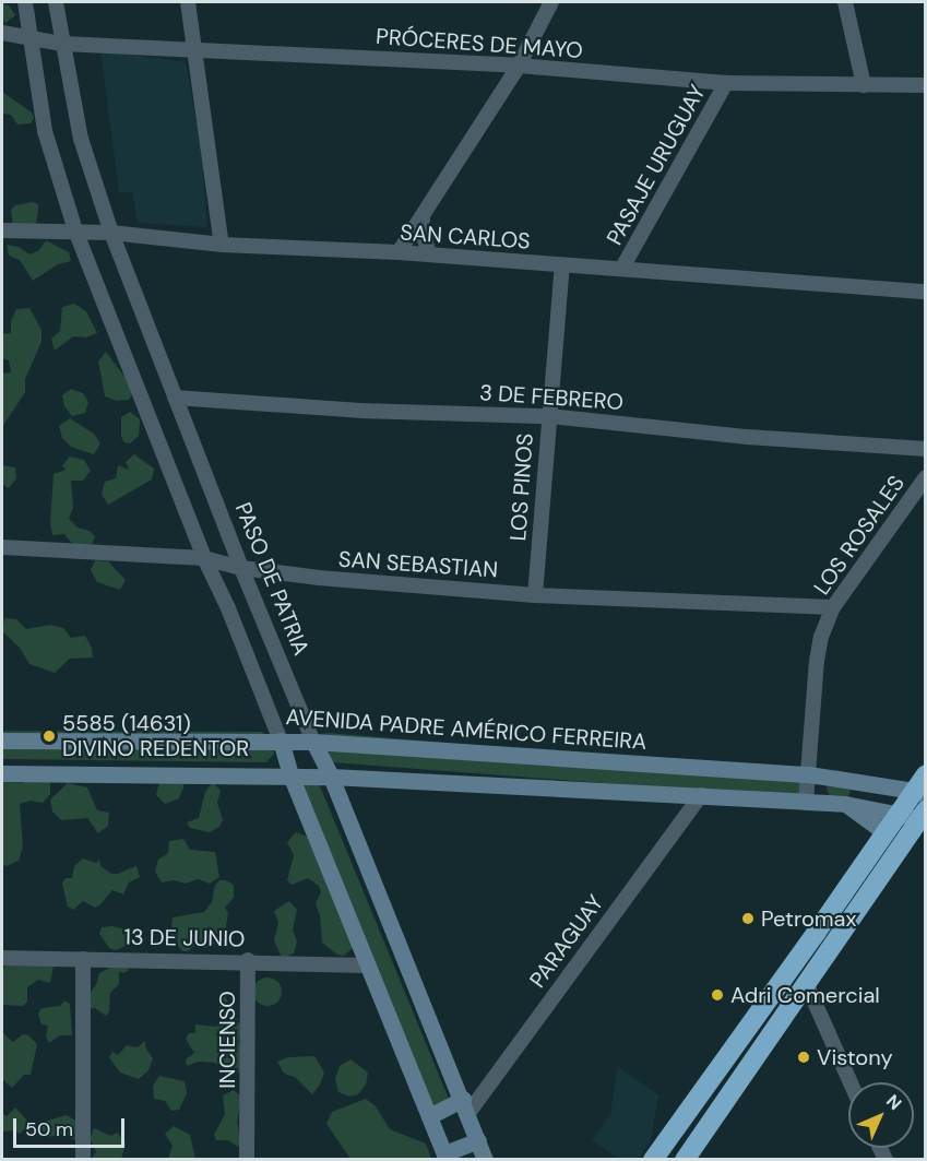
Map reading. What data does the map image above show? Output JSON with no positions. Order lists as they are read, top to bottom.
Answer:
{
  "streets": {
    "street": [
      "PRÓCERES DE MAYO",
      "PASAJE URUGUAY",
      "SAN CARLOS",
      "3 DE FEBRERO",
      "LOS PINOS",
      "LOS ROSALES",
      "SAN SEBASTIAN",
      "PASO DE PATRIA",
      "AVENIDA PADRE AMÉRICO FERREIRA",
      "13 DE JUNIO",
      "PARAGUAY",
      "INCIENSO"
    ]
  },
  "crossings": [
    ["PRÓCERES DE MAYO", "PASAJE URUGUAY"],
    ["PRÓCERES DE MAYO", "PASO DE PATRIA"],
    ["PASAJE URUGUAY", "SAN CARLOS"],
    ["SAN CARLOS", "LOS PINOS"],
    ["SAN CARLOS", "PASO DE PATRIA"],
    ["3 DE FEBRERO", "LOS PINOS"],
    ["3 DE FEBRERO", "PASO DE PATRIA"],
    ["LOS PINOS", "SAN SEBASTIAN"],
    ["LOS ROSALES", "SAN SEBASTIAN"],
    ["LOS ROSALES", "AVENIDA PADRE AMÉRICO FERREIRA"],
    ["SAN SEBASTIAN", "PASO DE PATRIA"],
    ["PASO DE PATRIA", "AVENIDA PADRE AMÉRICO FERREIRA"],
    ["PASO DE PATRIA", "PARAGUAY"],
    ["13 DE JUNIO", "INCIENSO"]
  ],
  "places": [
    "5585 (14631) DIVINO REDENTOR",
    "Petromax",
    "Adri Comercial",
    "Vistony"
  ],
  "scale_bar": "50 m",
  "north": "top right"
}
